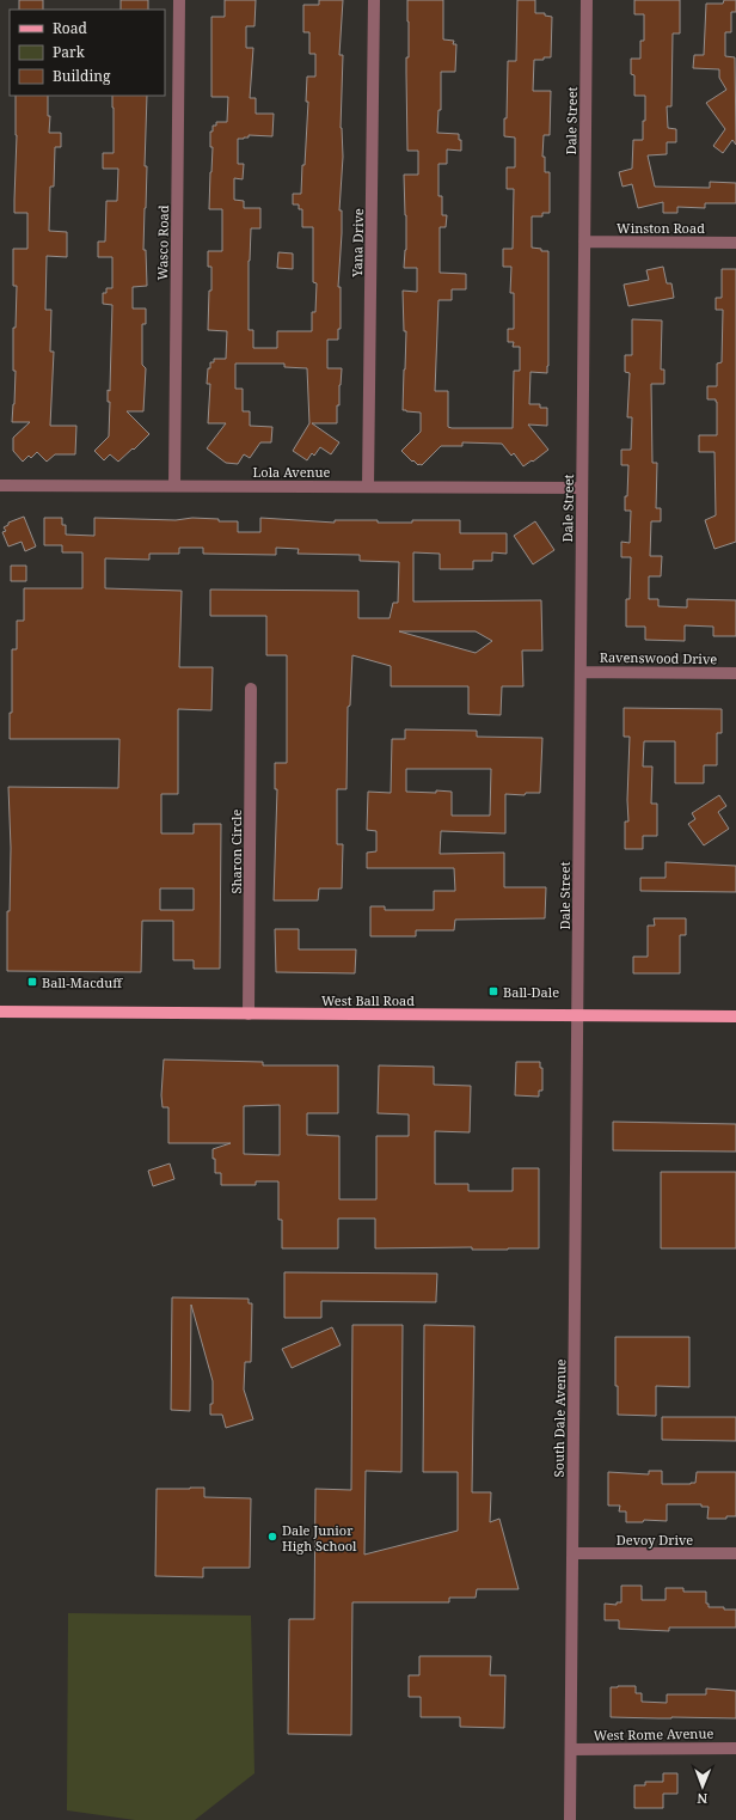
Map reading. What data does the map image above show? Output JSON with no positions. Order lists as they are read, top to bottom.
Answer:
{
  "streets": {
    "main road": ["West Ball Road"],
    "street": [
      "Dale Street",
      "Winston Road",
      "Wasco Road",
      "Yana Drive",
      "Lola Avenue",
      "Ravenswood Drive",
      "Sharon Circle",
      "South Dale Avenue",
      "Devoy Drive",
      "West Rome Avenue"
    ]
  },
  "crossings": [
    ["Dale Street", "Winston Road"],
    ["Dale Street", "Lola Avenue"],
    ["Dale Street", "Ravenswood Drive"],
    ["Dale Street", "West Ball Road"],
    ["Dale Street", "South Dale Avenue"],
    ["Wasco Road", "Lola Avenue"],
    ["Yana Drive", "Lola Avenue"],
    ["Sharon Circle", "West Ball Road"],
    ["West Ball Road", "South Dale Avenue"],
    ["South Dale Avenue", "Devoy Drive"],
    ["South Dale Avenue", "West Rome Avenue"]
  ],
  "places": {
    "transit": ["Ball-Macduff", "Ball-Dale"],
    "other": ["Dale Junior High School"]
  },
  "legend": ["Road", "Park", "Building"],
  "north": "bottom"
}
